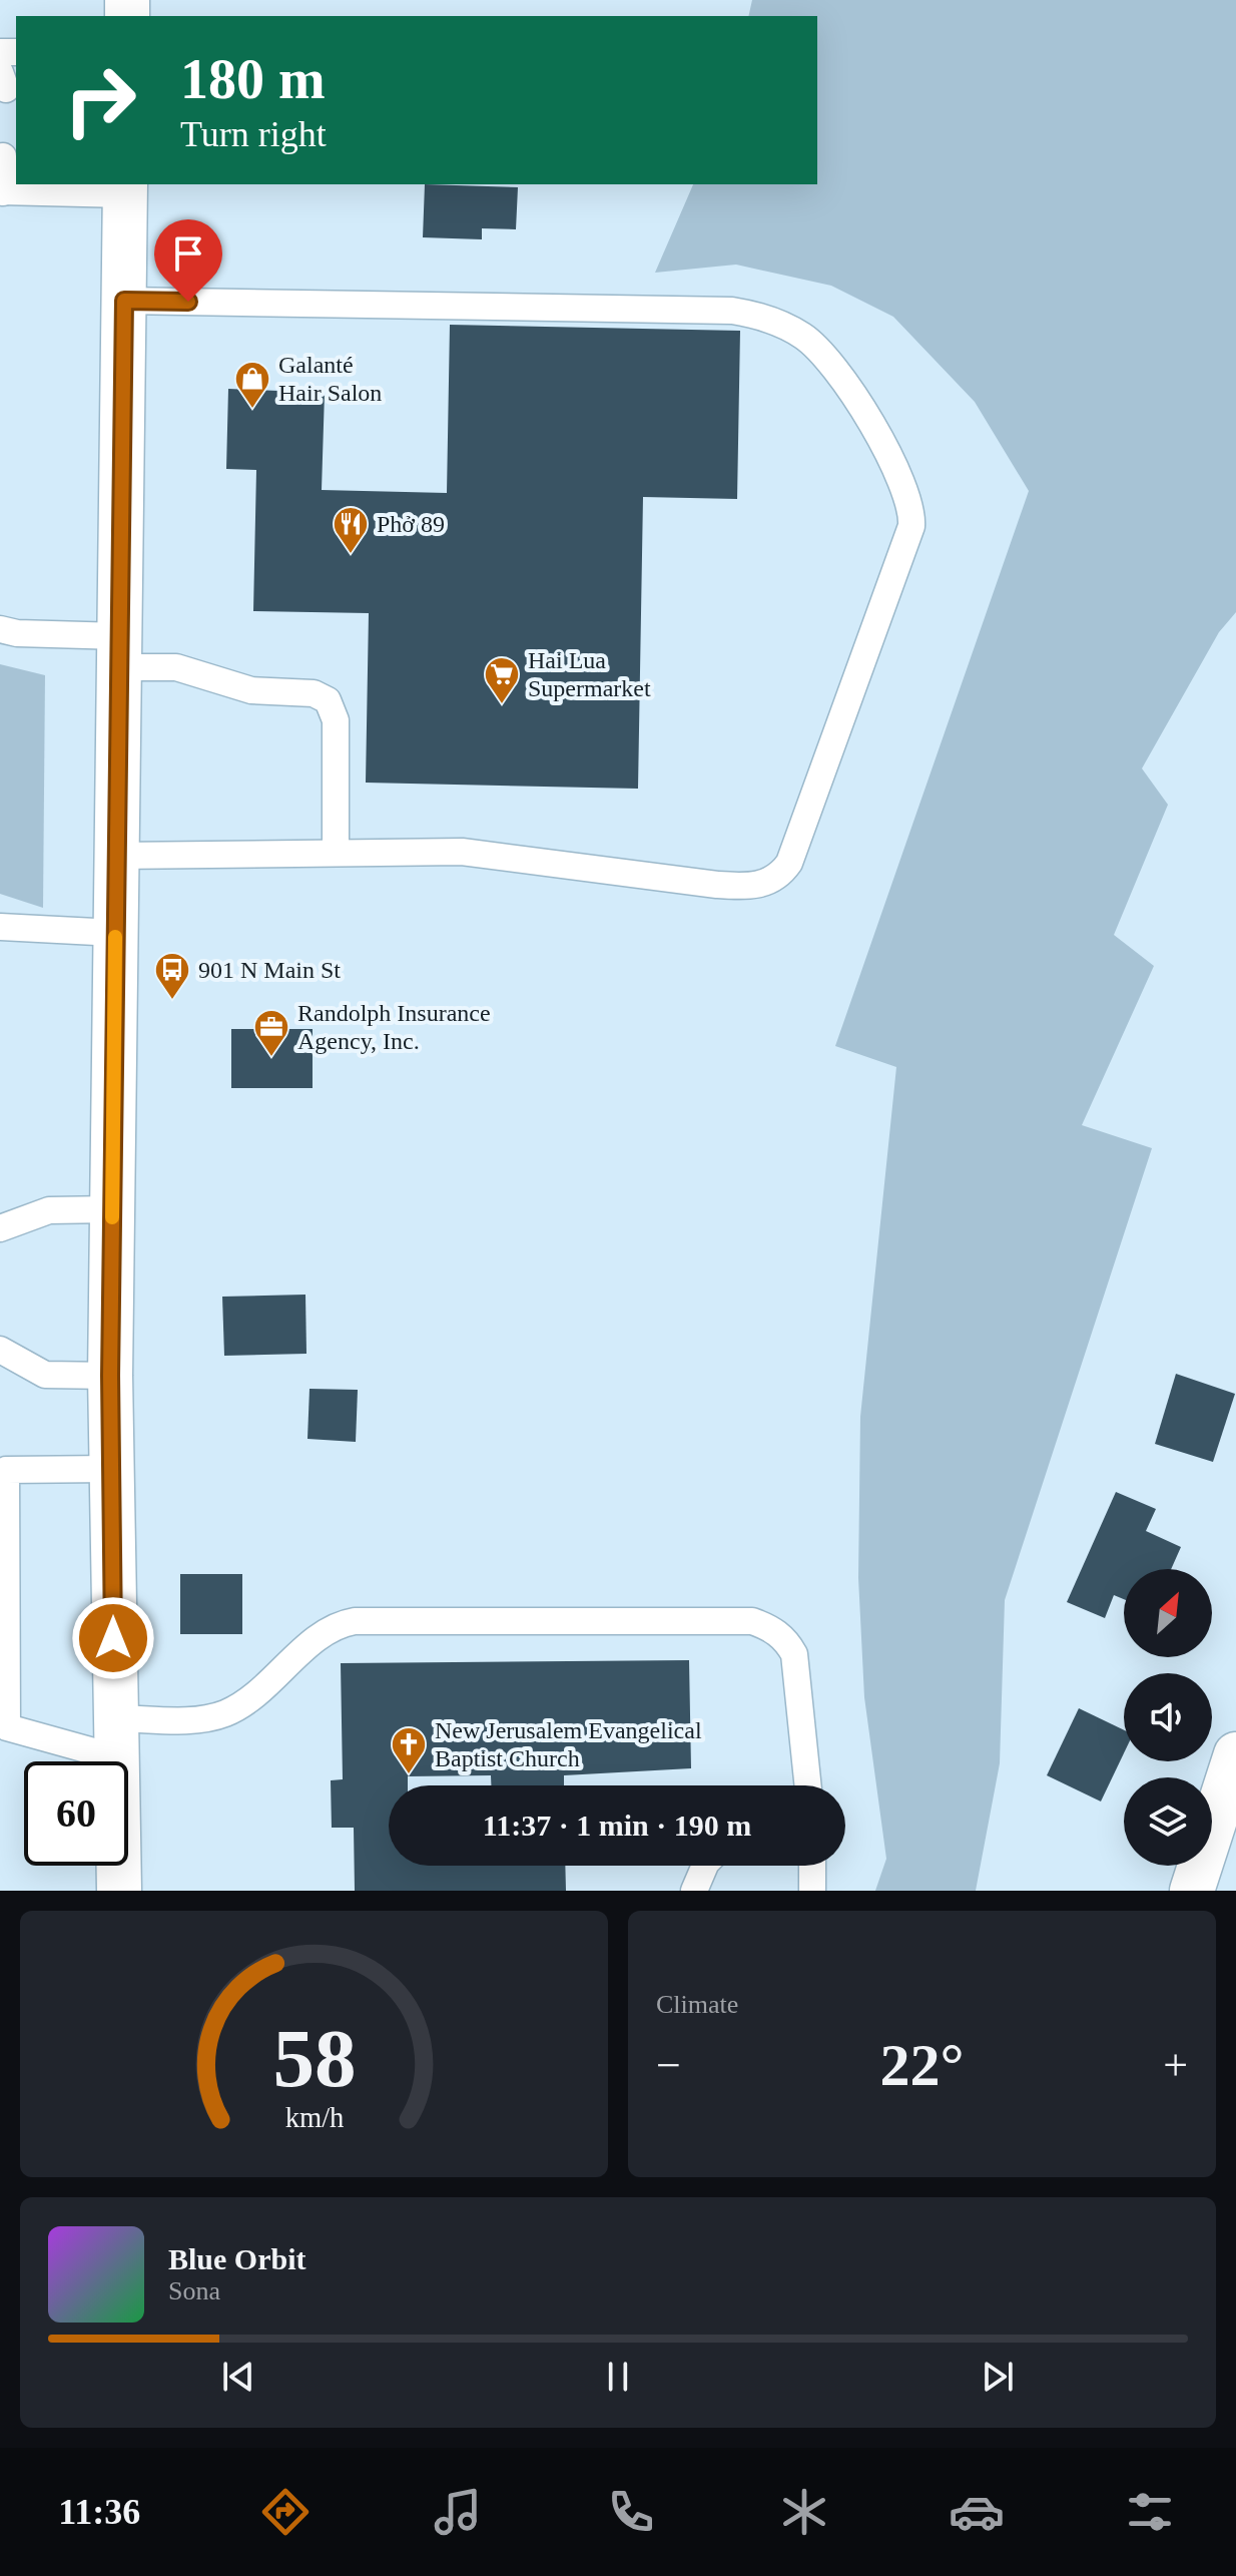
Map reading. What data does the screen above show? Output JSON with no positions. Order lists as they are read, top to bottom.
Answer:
{
  "places": {
    "shop": ["Galanté Hair Salon"],
    "restaurant": ["Phở 89"],
    "supermarket": ["Hai Lua Supermarket"],
    "bus stop": ["901 N Main St"],
    "office": ["Randolph Insurance Agency, Inc."],
    "church": ["New Jerusalem Evangelical Baptist Church"]
  },
  "north": "top right",
  "page": {
    "turn": ["180 m", "Turn right"],
    "limit": "60",
    "trip": "11:37 · 1 min · 190 m",
    "tile": "Climate",
    "heat": ["−", "22°", "+"],
    "song": ["Blue Orbit", "Sona"],
    "tabs": "11:36",
    "gauge": ["58", "km/h"]
  }
}
